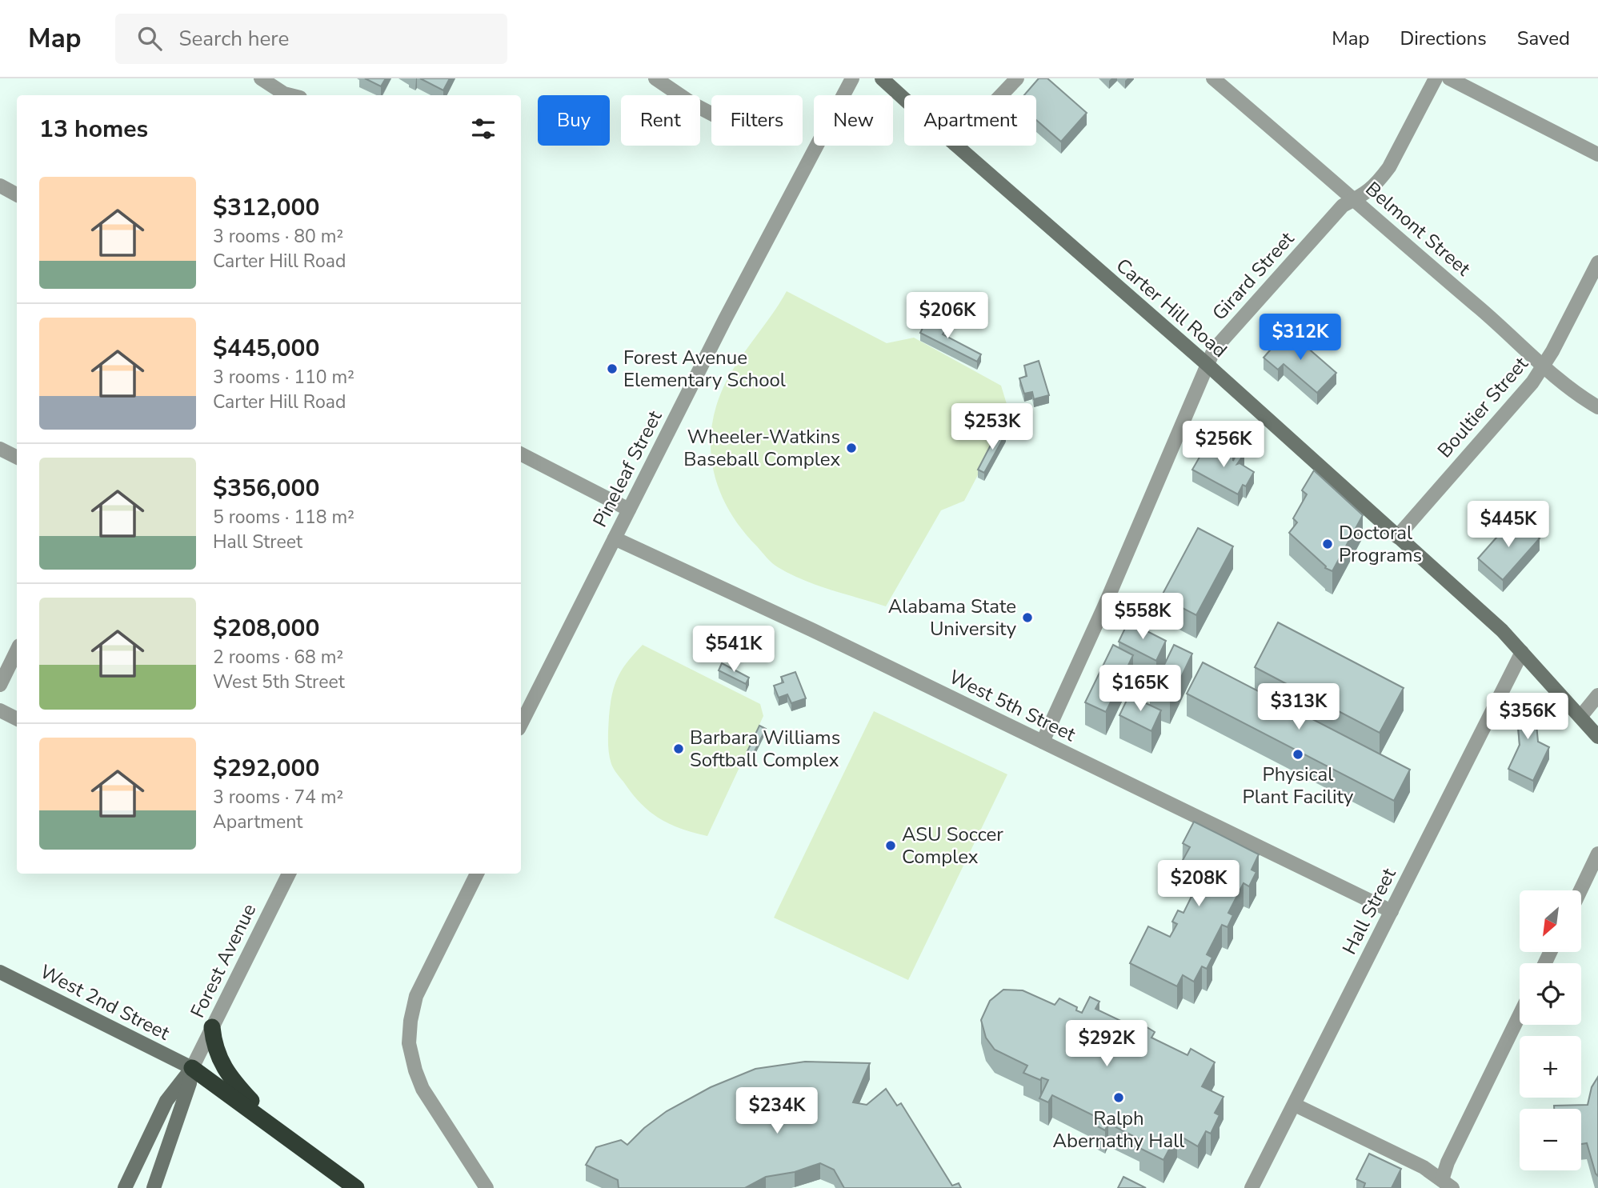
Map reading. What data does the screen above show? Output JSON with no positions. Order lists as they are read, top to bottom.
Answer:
{
  "streets": {
    "main road": ["Carter Hill Road", "Forest Avenue", "West 2nd Street"],
    "street": [
      "Belmont Street",
      "Girard Street",
      "Boultier Street",
      "Pineleaf Street",
      "West 5th Street",
      "Hall Street"
    ]
  },
  "crossings": [
    ["Belmont Street", "Girard Street"],
    ["Belmont Street", "Boultier Street"],
    ["Girard Street", "Carter Hill Road"],
    ["Girard Street", "West 5th Street"],
    ["Carter Hill Road", "Boultier Street"],
    ["Carter Hill Road", "Hall Street"],
    ["Pineleaf Street", "West 5th Street"],
    ["West 5th Street", "Hall Street"],
    ["Forest Avenue", "West 2nd Street"]
  ],
  "places": [
    "Forest Avenue Elementary School",
    "Wheeler-Watkins Baseball Complex",
    "Doctoral Programs",
    "Alabama State University",
    "Barbara Williams Softball Complex",
    "Physical Plant Facility",
    "ASU Soccer Complex",
    "Ralph Abernathy Hall"
  ],
  "north": "bottom left",
  "page": {
    "header": "Map",
    "search": "Search here",
    "nav": ["Map", "Directions", "Saved"],
    "chip": [
      "Buy",
      "Rent",
      "Filters",
      "New",
      "Apartment"
    ],
    "heading": "13 homes",
    "list": [
      {
        "name": "$312,000",
        "note": "3 rooms · 80 m² · Carter Hill Road"
      },
      {
        "name": "$445,000",
        "note": "3 rooms · 110 m² · Carter Hill Road"
      },
      {
        "name": "$356,000",
        "note": "5 rooms · 118 m² · Hall Street"
      },
      {
        "name": "$208,000",
        "note": "2 rooms · 68 m² · West 5th Street"
      },
      {
        "name": "$292,000",
        "note": "3 rooms · 74 m² · Apartment"
      }
    ],
    "price": [
      "$206K",
      "$312K",
      "$253K",
      "$256K",
      "$445K",
      "$558K",
      "$541K",
      "$165K",
      "$313K",
      "$356K",
      "$208K",
      "$292K",
      "$234K"
    ],
    "map_buttons": ["+", "−"]
  }
}
